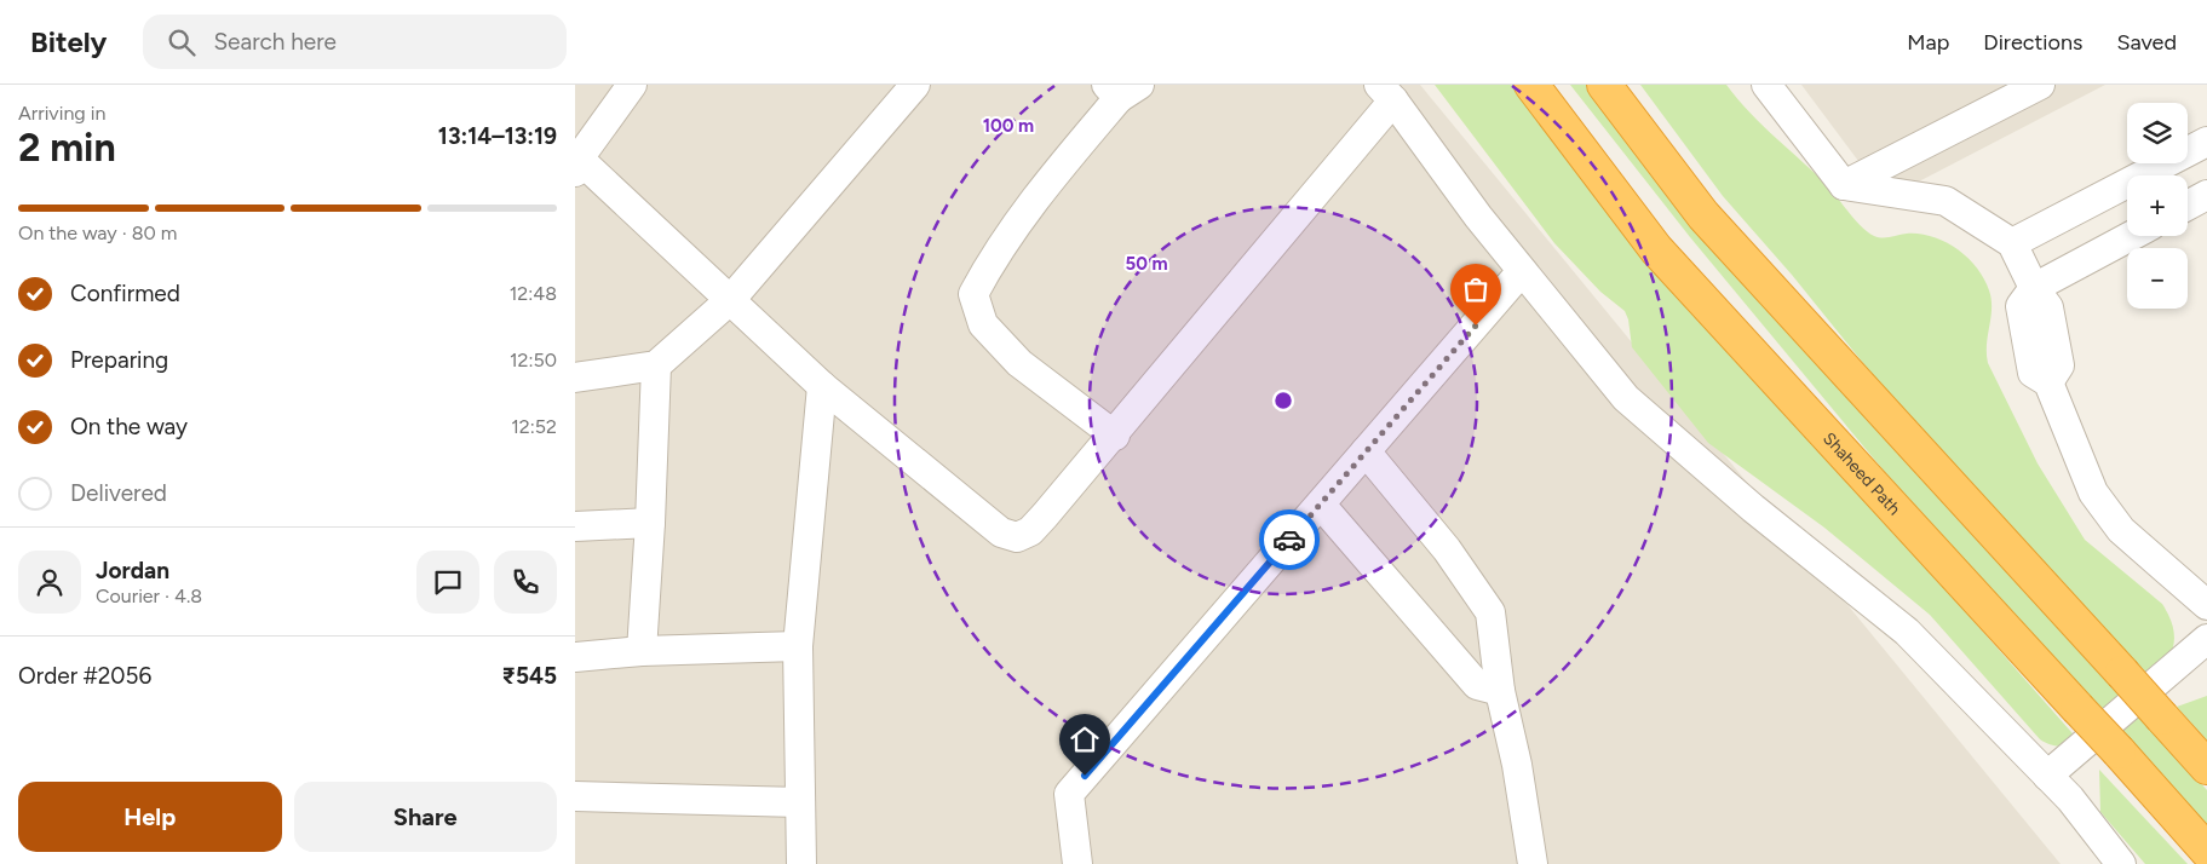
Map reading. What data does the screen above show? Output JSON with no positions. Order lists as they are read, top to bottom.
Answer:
{
  "streets": {
    "highway": ["Shaheed Path"]
  },
  "page": {
    "header": "Bitely",
    "search": "Search here",
    "nav": ["Map", "Directions", "Saved"],
    "heading": ["2 min", "Arriving in", "13:14–13:19"],
    "panel": [
      "Jordan",
      "Courier · 4.8",
      "Order #2056",
      "₹545"
    ],
    "map_buttons": ["+", "−"],
    "bar": "On the way · 80 m",
    "list": [
      ["Confirmed", "12:48"],
      ["Preparing", "12:50"],
      ["On the way", "12:52"],
      "Delivered"
    ],
    "buttons": ["Help", "Share"]
  },
  "rings": ["100 m", "50 m"]
}
